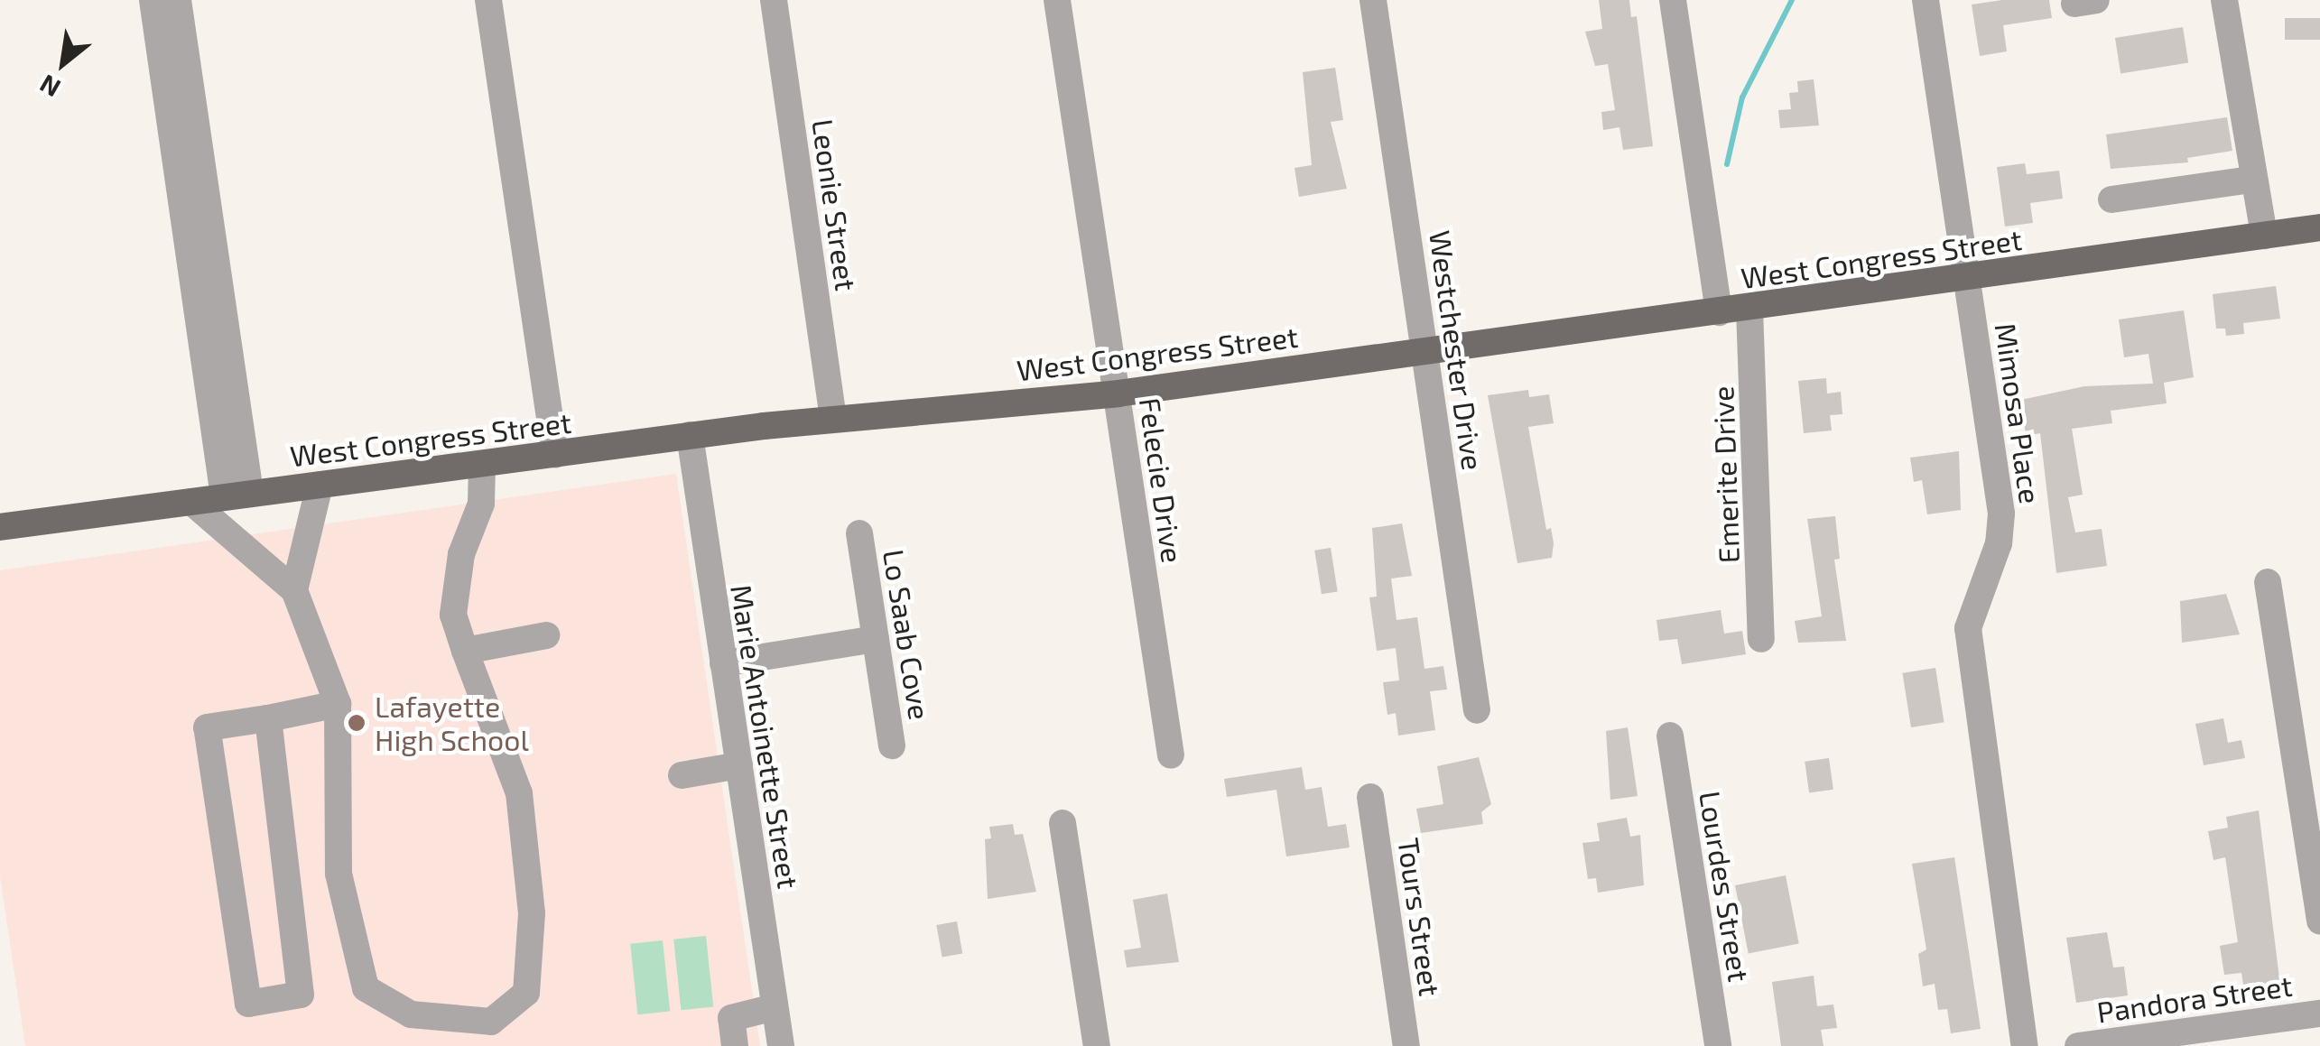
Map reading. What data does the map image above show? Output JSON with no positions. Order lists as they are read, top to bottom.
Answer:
{
  "streets": {
    "main road": ["West Congress Street"],
    "street": [
      "Leonie Street",
      "Westchester Drive",
      "Mimosa Place",
      "Emerite Drive",
      "Felecie Drive",
      "Lo Saab Cove",
      "Marie Antoinette Street",
      "Lourdes Street",
      "Tours Street",
      "Pandora Street"
    ]
  },
  "crossings": [
    ["Leonie Street", "West Congress Street"],
    ["West Congress Street", "Westchester Drive"],
    ["West Congress Street", "Mimosa Place"],
    ["West Congress Street", "Emerite Drive"],
    ["West Congress Street", "Felecie Drive"],
    ["West Congress Street", "Marie Antoinette Street"]
  ],
  "places": ["Lafayette High School"],
  "north": "bottom left"
}
